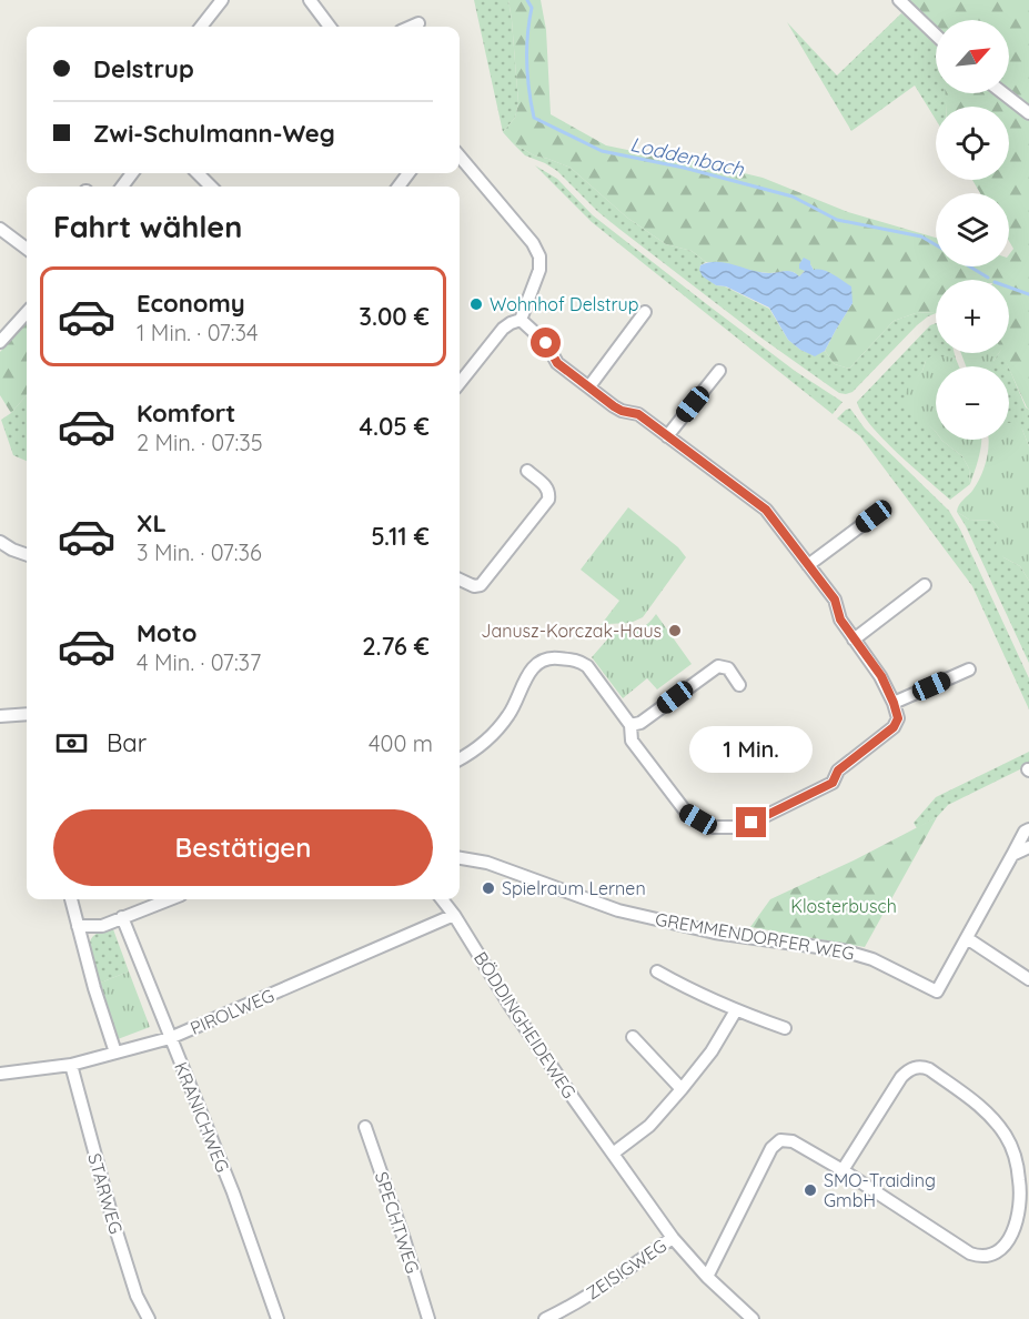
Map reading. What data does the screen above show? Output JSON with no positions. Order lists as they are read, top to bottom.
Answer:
{
  "streets": {
    "street": [
      "GREMMENDORFER WEG",
      "PIROLWEG",
      "BÖDDINGHEIDEWEG",
      "KRANICHWEG",
      "STARWEG",
      "SPECHTWEG",
      "ZEISIGWEG"
    ]
  },
  "crossings": [
    ["PIROLWEG", "BÖDDINGHEIDEWEG"],
    ["PIROLWEG", "KRANICHWEG"],
    ["PIROLWEG", "STARWEG"],
    ["BÖDDINGHEIDEWEG", "ZEISIGWEG"]
  ],
  "water": ["Loddenbach"],
  "parks": ["Klosterbusch"],
  "places": [
    "Wohnhof Delstrup",
    "Janusz-Korczak-Haus",
    "Spielraum Lernen",
    "SMO-Traiding GmbH"
  ],
  "north": "top right",
  "page": {
    "map_buttons": ["+", "−"],
    "banner": ["Delstrup", "Zwi-Schulmann-Weg"],
    "heading": "Fahrt wählen",
    "list": [
      {
        "name": "Economy",
        "note": "1 Min. · 07:34",
        "value": "3.00 €"
      },
      {
        "name": "Komfort",
        "note": "2 Min. · 07:35",
        "value": "4.05 €"
      },
      {
        "name": "XL",
        "note": "3 Min. · 07:36",
        "value": "5.11 €"
      },
      {
        "name": "Moto",
        "note": "4 Min. · 07:37",
        "value": "2.76 €"
      }
    ],
    "pay": ["Bar", "400 m"],
    "bubble": "1 Min.",
    "buttons": "Bestätigen"
  }
}
